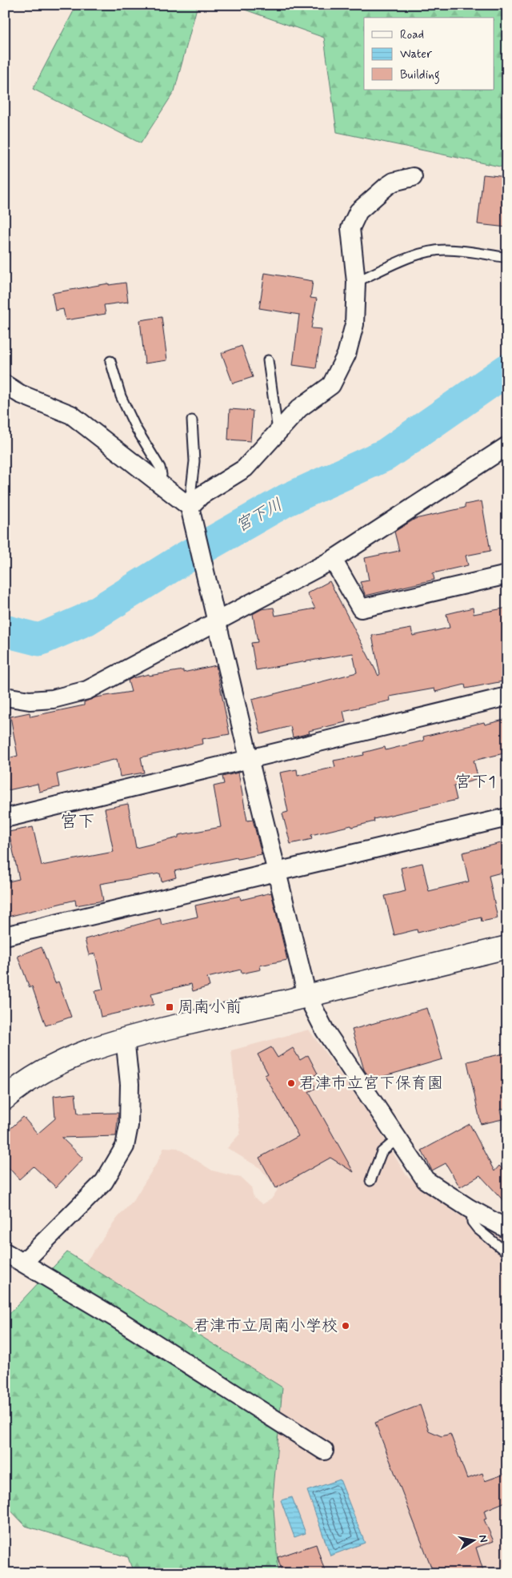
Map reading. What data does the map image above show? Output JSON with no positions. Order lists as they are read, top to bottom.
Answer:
{
  "districts": ["宮下1", "宮下"],
  "water": ["宮下川"],
  "places": {
    "transit": ["周南小前"],
    "other": ["君津市立宮下保育園", "君津市立周南小学校"]
  },
  "legend": ["Road", "Water", "Building"],
  "north": "right"
}
